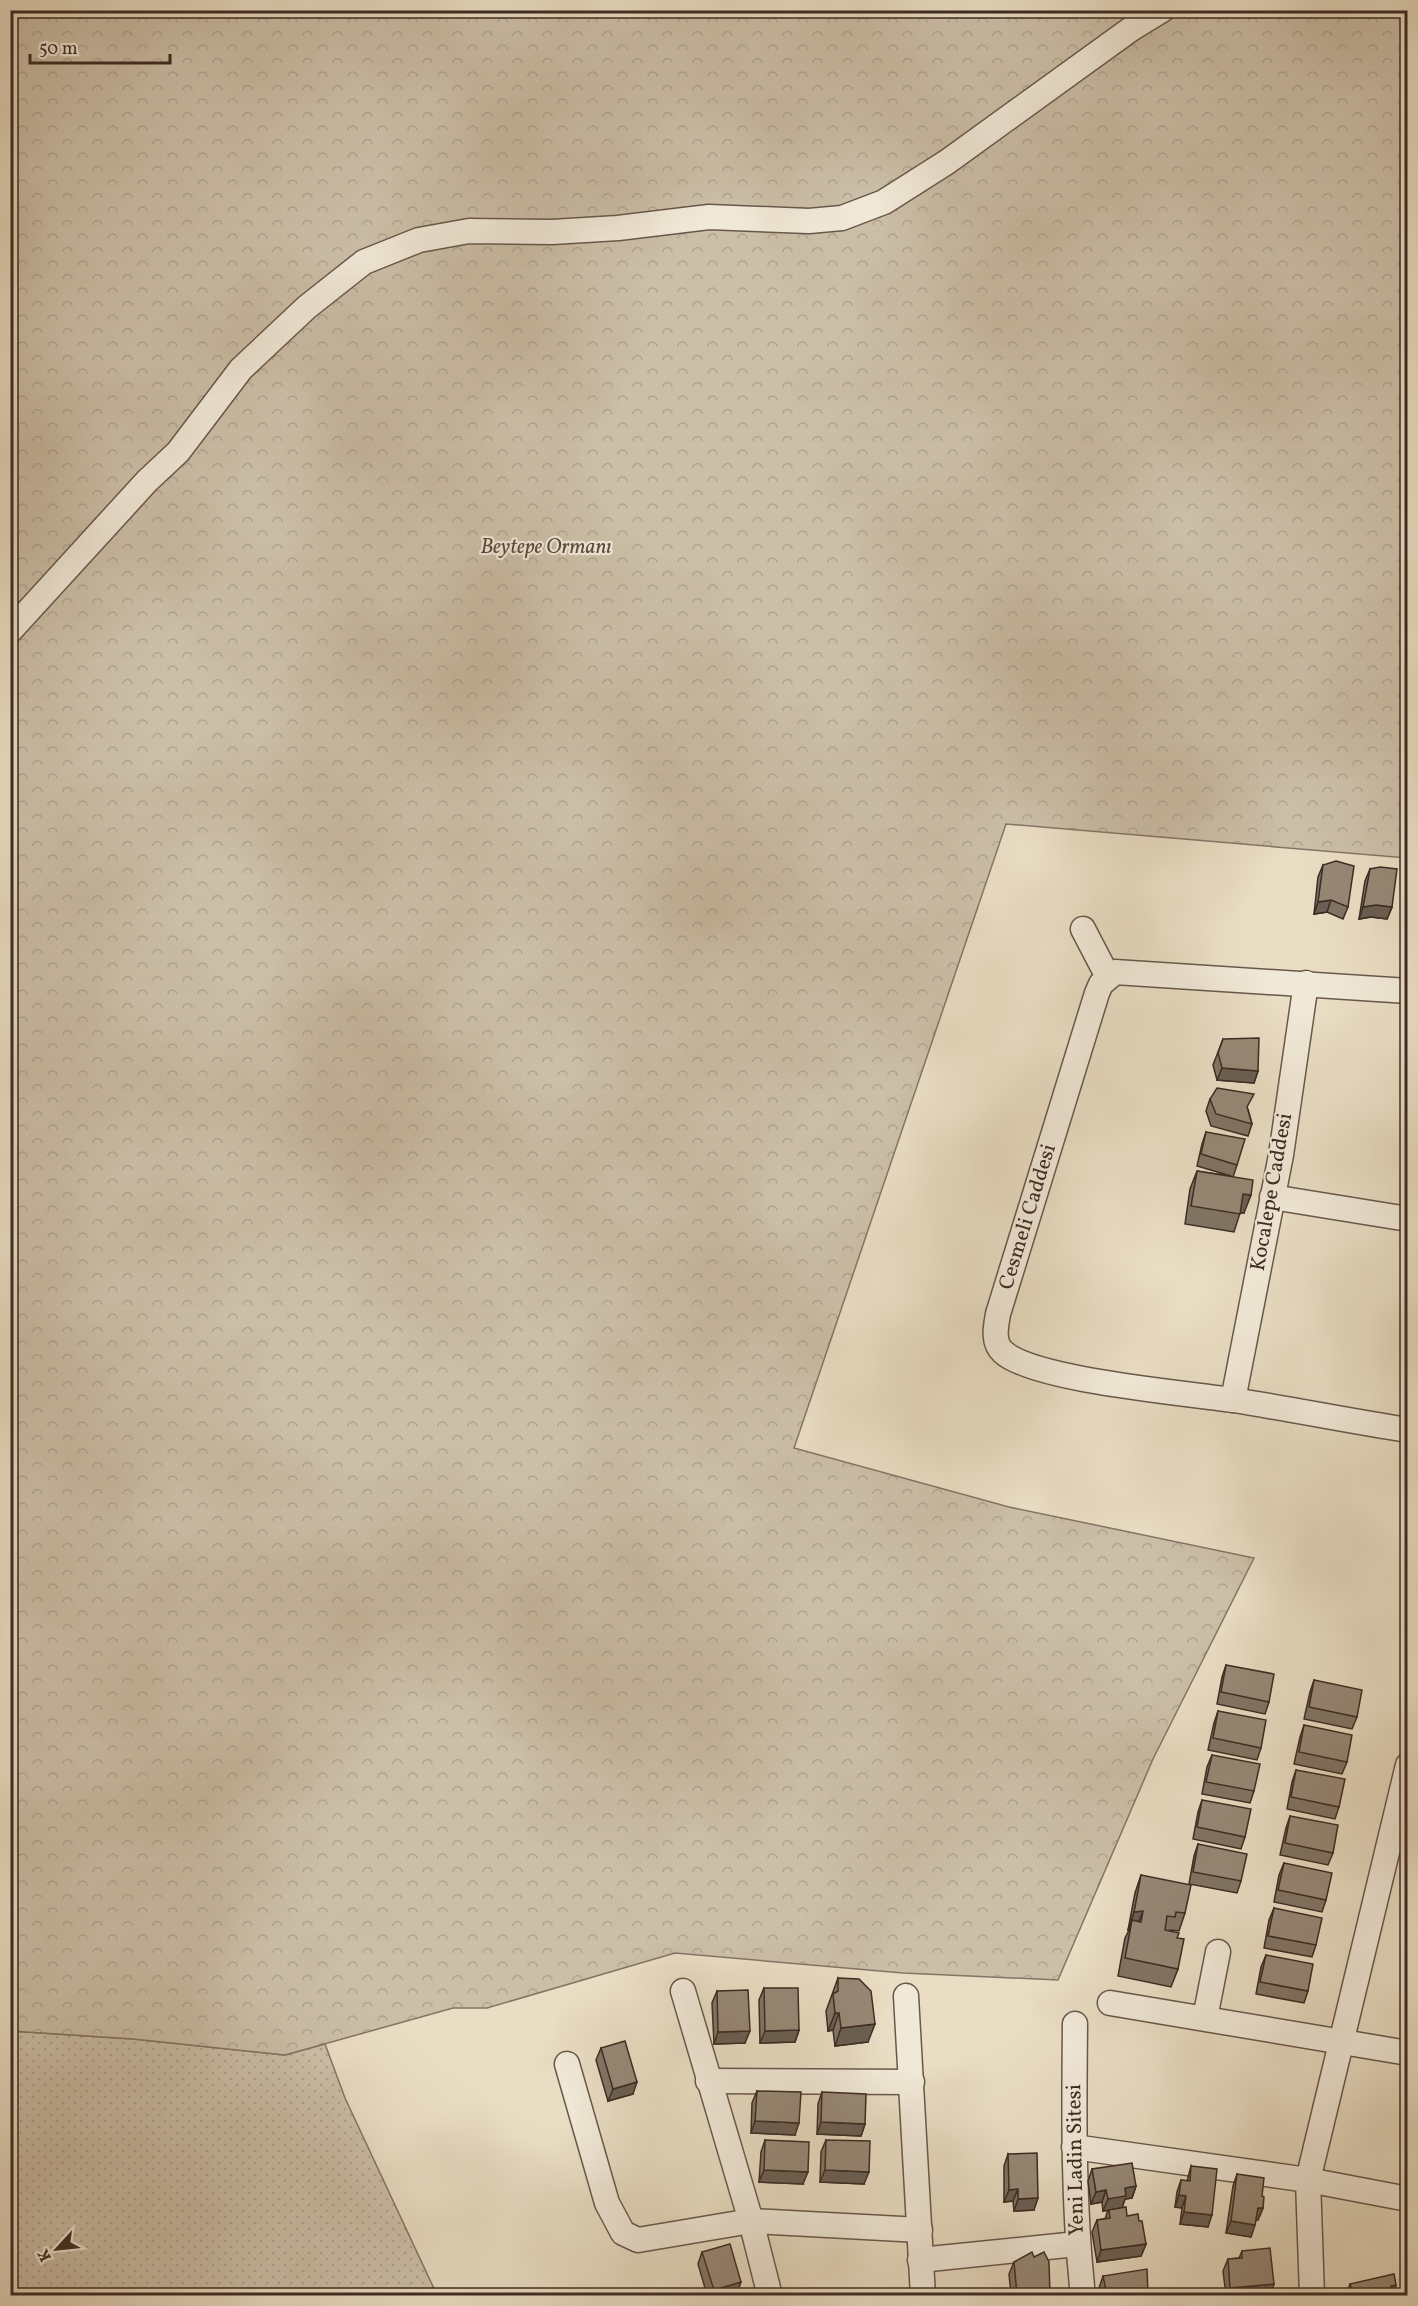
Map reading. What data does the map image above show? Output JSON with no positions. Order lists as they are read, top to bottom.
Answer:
{
  "streets": {
    "street": ["Kocalepe Caddesi", "Cesmeli Caddesi", "Yeni Ladin Sitesi"]
  },
  "crossings": [
    ["Kocalepe Caddesi", "Cesmeli Caddesi"]
  ],
  "parks": ["Beytepe Ormanı"],
  "scale_bar": "50 m",
  "north": "bottom left"
}
